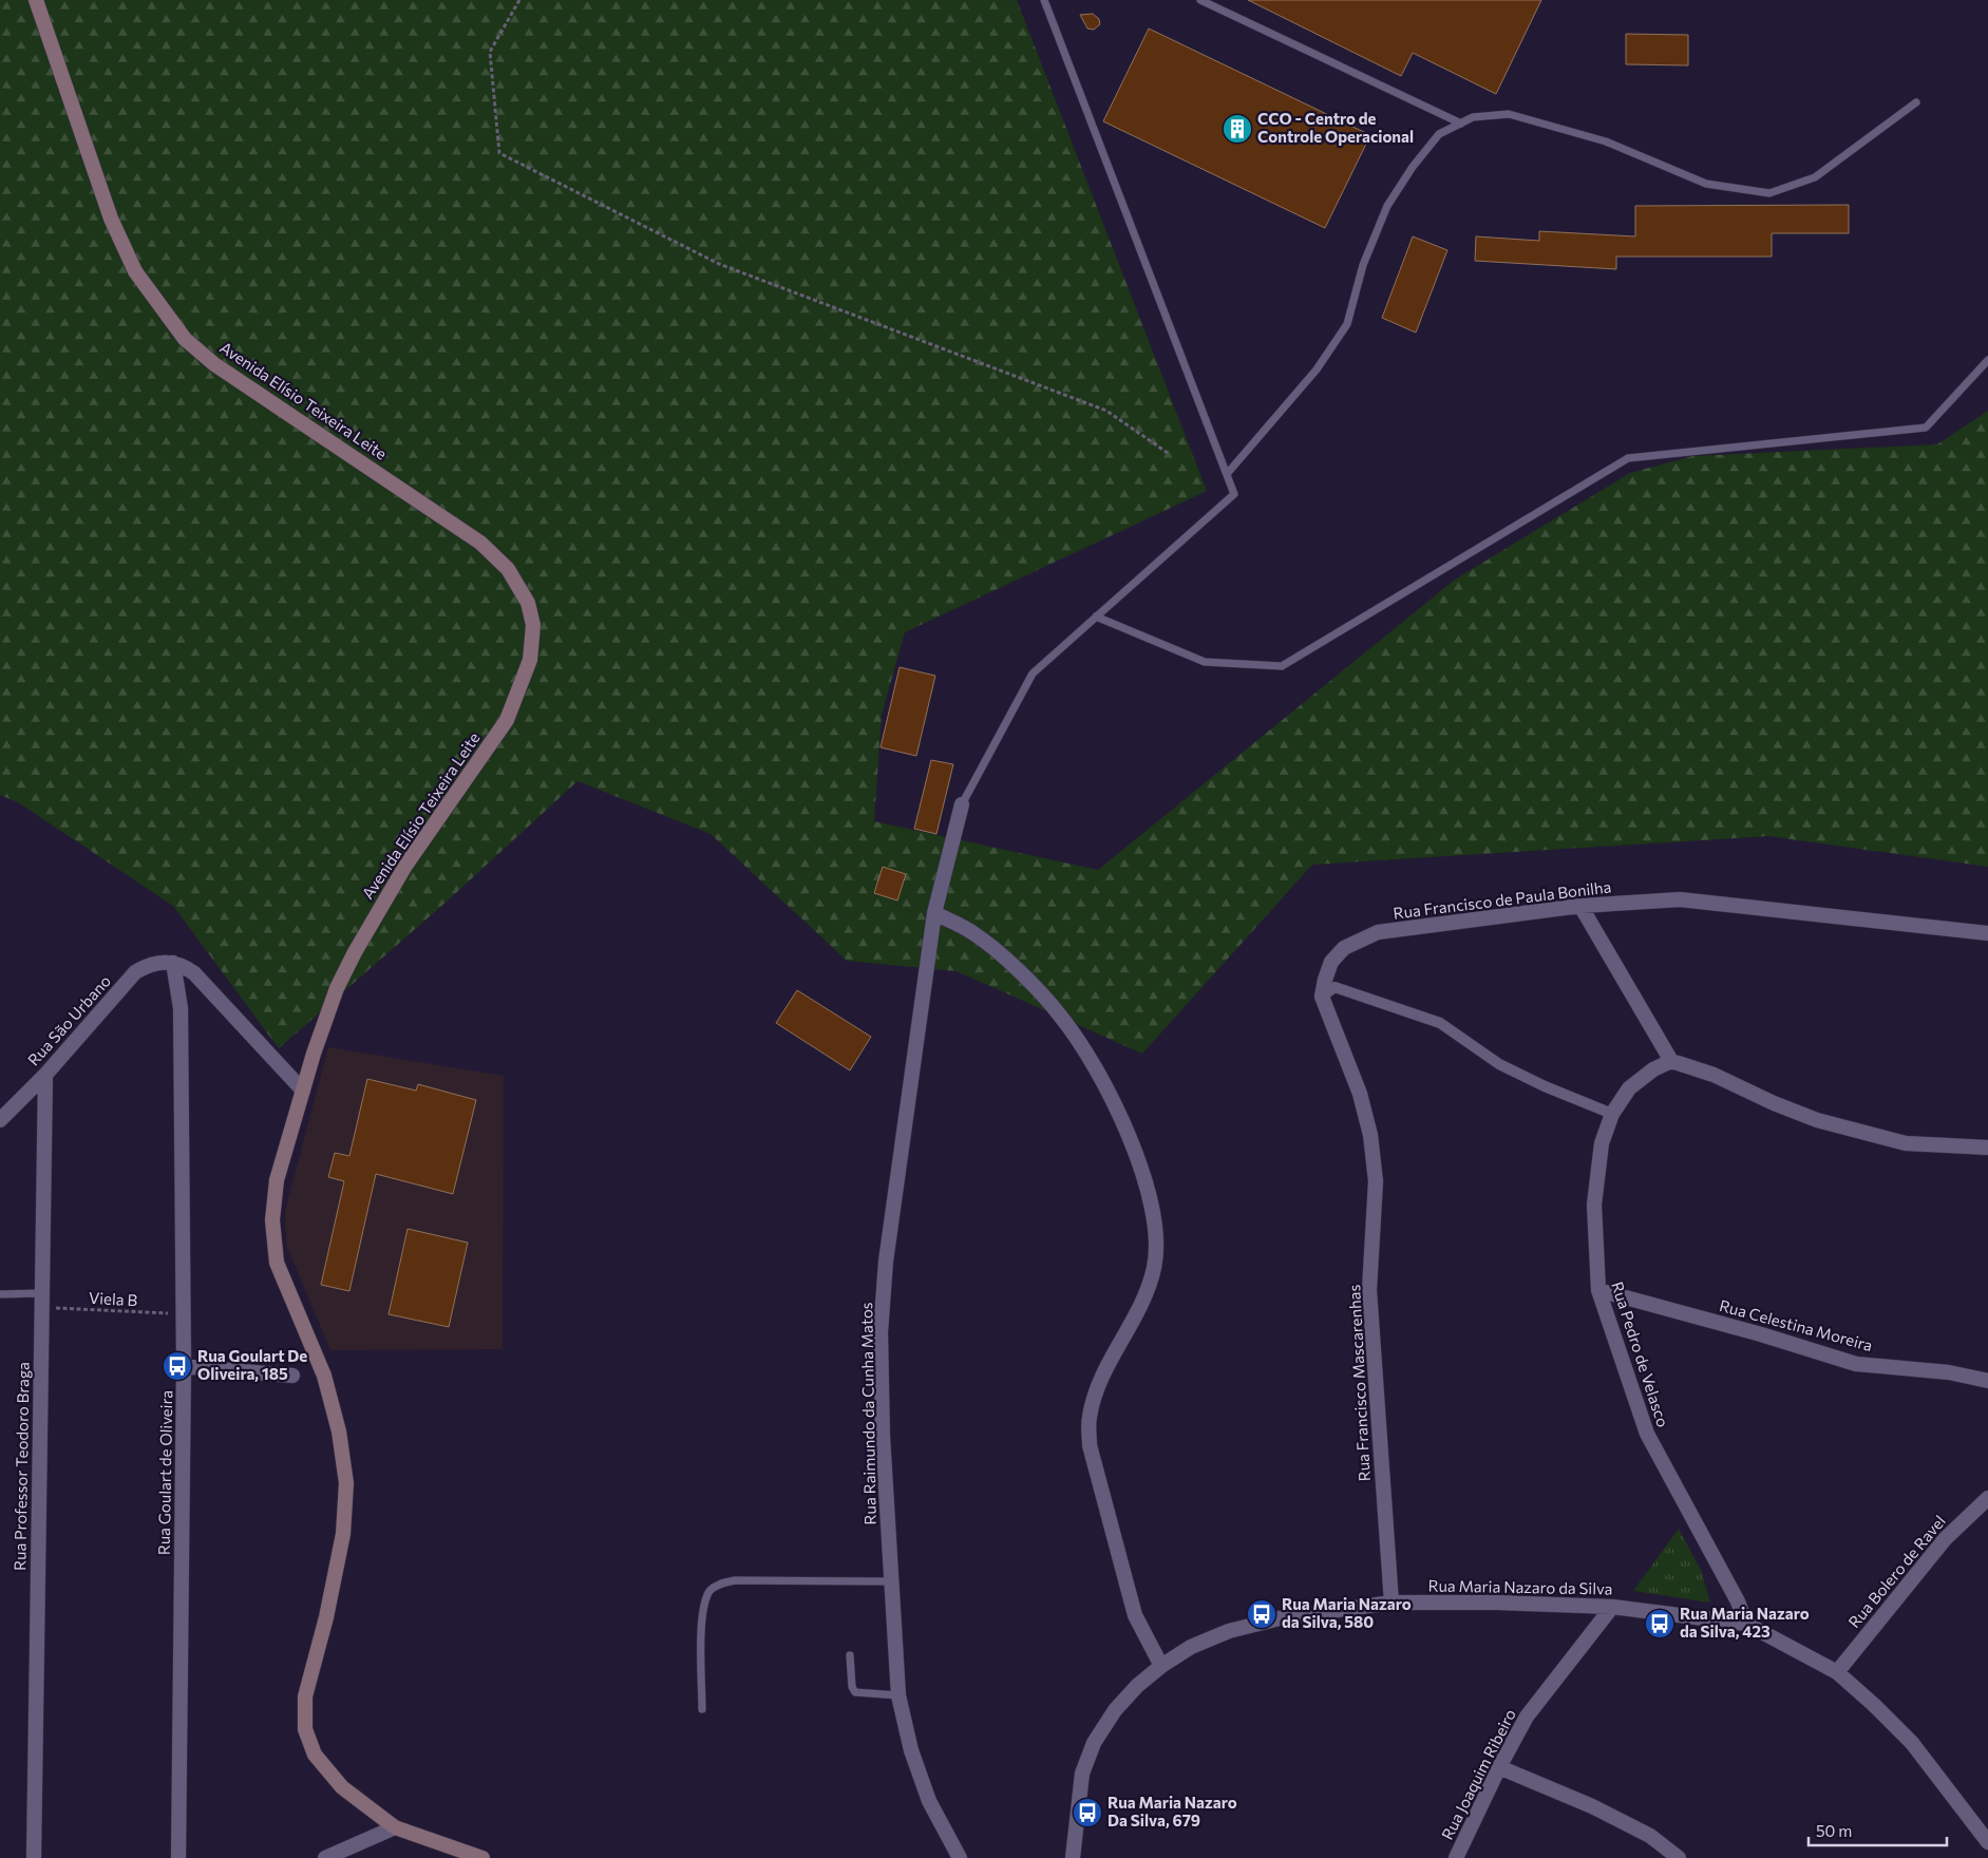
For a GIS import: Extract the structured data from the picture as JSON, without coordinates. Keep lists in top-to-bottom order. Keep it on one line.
{"streets":{"main road":["Avenida Elísio Teixeira Leite"],"street":["Rua Francisco de Paula Bonilha","Rua São Urbano","Rua Celestina Moreira","Rua Pedro de Velasco","Rua Francisco Mascarenhas","Rua Raimundo da Cunha Matos","Rua Professor Teodoro Braga","Rua Goulart de Oliveira","Rua Bolero de Ravel","Rua Maria Nazaro da Silva","Rua Joaquim Ribeiro"],"path":["Viela B"]},"crossings":[["Rua Francisco de Paula Bonilha","Rua Francisco Mascarenhas"],["Rua São Urbano","Rua Professor Teodoro Braga"],["Rua São Urbano","Rua Goulart de Oliveira"],["Viela B","Rua Professor Teodoro Braga"],["Viela B","Rua Goulart de Oliveira"],["Rua Celestina Moreira","Rua Pedro de Velasco"],["Rua Pedro de Velasco","Rua Maria Nazaro da Silva"],["Rua Francisco Mascarenhas","Rua Maria Nazaro da Silva"],["Rua Bolero de Ravel","Rua Maria Nazaro da Silva"],["Rua Maria Nazaro da Silva","Rua Joaquim Ribeiro"]],"places":{"building":["CCO - Centro de Controle Operacional"],"bus stop":["Rua Goulart De Oliveira, 185","Rua Maria Nazaro da Silva, 580","Rua Maria Nazaro da Silva, 423","Rua Maria Nazaro Da Silva, 679"]},"scale_bar":"50 m"}
